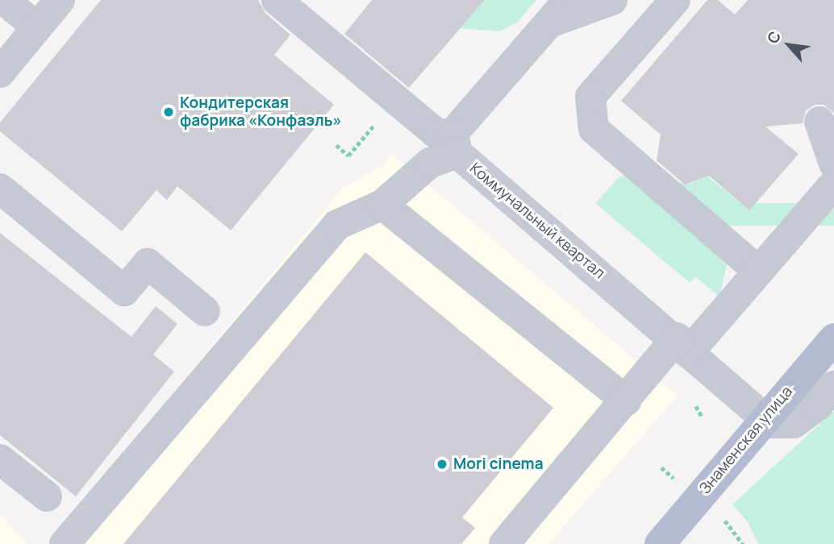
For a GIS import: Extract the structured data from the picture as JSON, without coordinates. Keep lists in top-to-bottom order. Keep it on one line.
{"streets":{"main road":["Знаменская улица"],"street":["Коммунальный квартал"]},"crossings":[["Коммунальный квартал","Знаменская улица"]],"places":["Кондитерская фабрика «Конфаэль»","Mori cinema"],"north":"top left"}
